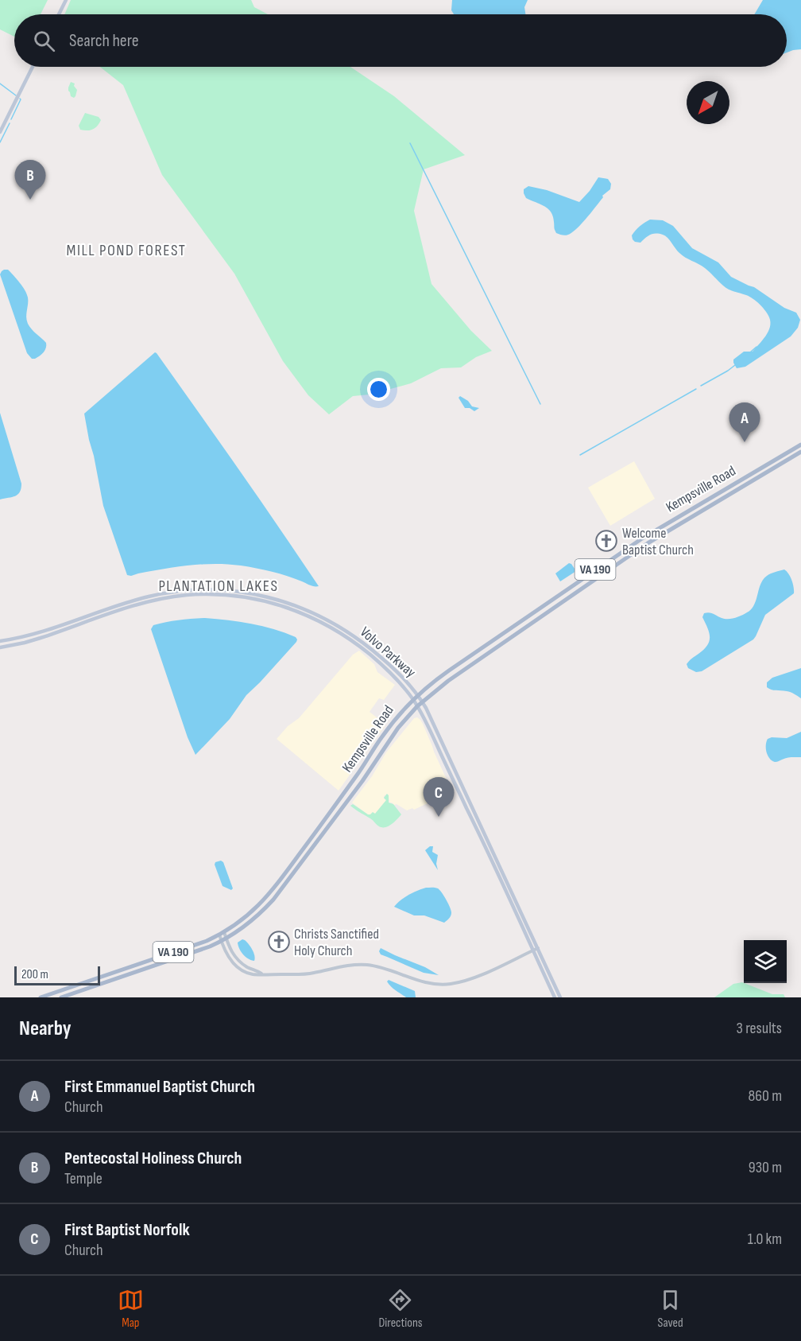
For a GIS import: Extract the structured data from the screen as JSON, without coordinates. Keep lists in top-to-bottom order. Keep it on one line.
{"streets":{"main road":["Kempsville Road","VA 190","Volvo Parkway"]},"crossings":[["Kempsville Road","Volvo Parkway"]],"districts":["MILL POND FOREST","PLANTATION LAKES"],"places":{"church":["Welcome Baptist Church","Christs Sanctified Holy Church"]},"scale_bar":"200 m","north":"bottom left","page":{"search":"Search here","pins":["B","A","C"],"scale":"200 m","heading":["Nearby","3 results"],"list":[{"mark":"A","name":"First Emmanuel Baptist Church","note":"Church","value":"860 m"},{"mark":"B","name":"Pentecostal Holiness Church","note":"Temple","value":"930 m"},{"mark":"C","name":"First Baptist Norfolk","note":"Church","value":"1.0 km"}],"nav":["Map","Directions","Saved"]}}
